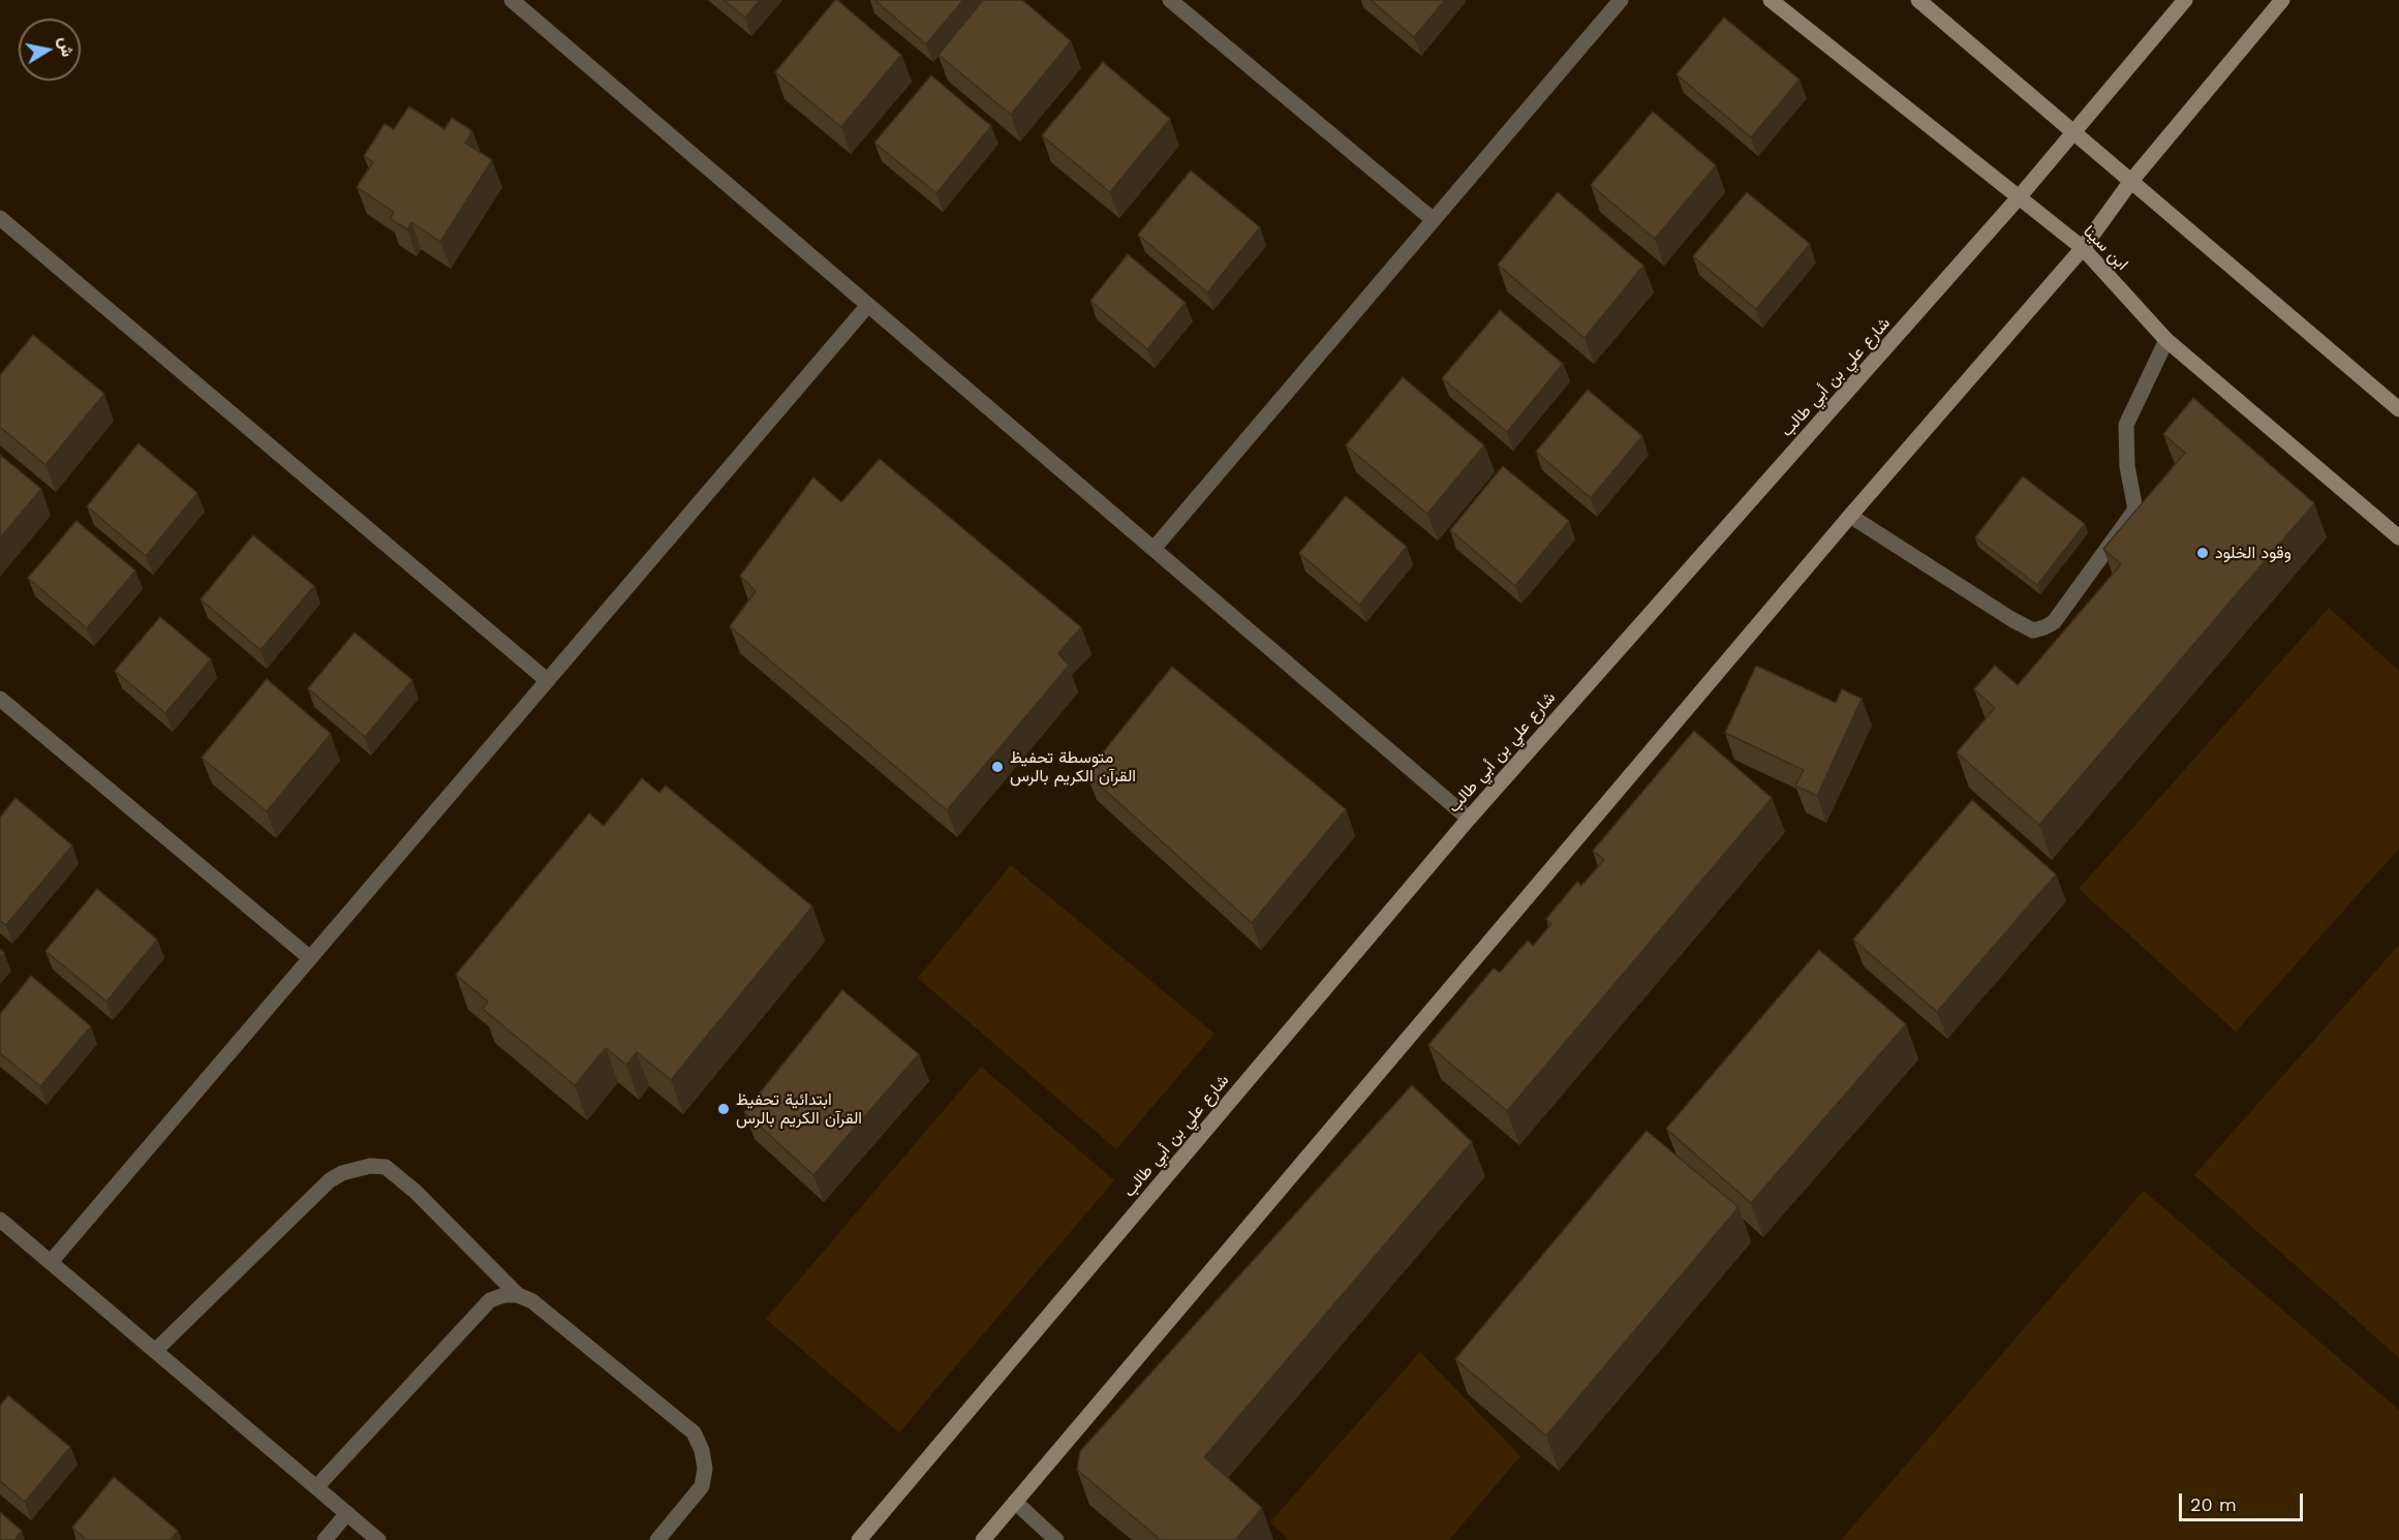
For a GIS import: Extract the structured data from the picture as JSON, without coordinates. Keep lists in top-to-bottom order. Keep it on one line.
{"streets":{"street":["ابن سينا","شارع علي بن أبي طالب"]},"crossings":[["ابن سينا","شارع علي بن أبي طالب"]],"places":["وقود الخلود","متوسطة تحفيظ القرآن الكريم بالرس","ابتدائية تحفيظ القرآن الكريم بالرس"],"scale_bar":"20 m","north":"right"}
